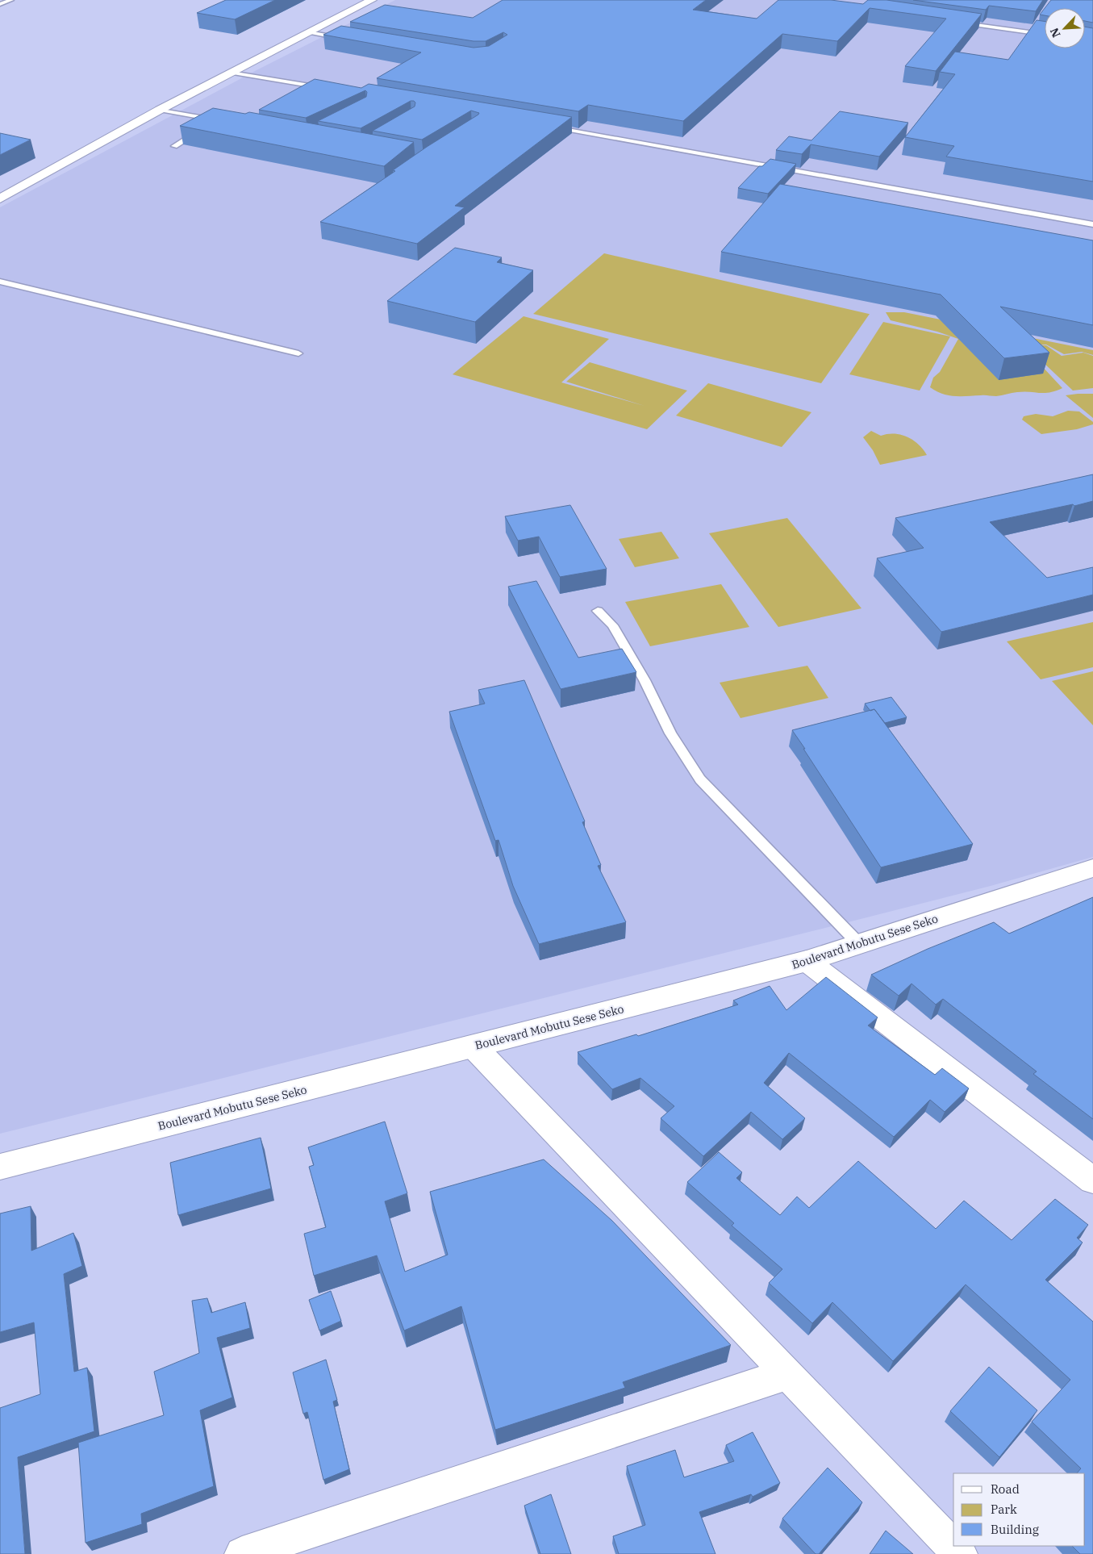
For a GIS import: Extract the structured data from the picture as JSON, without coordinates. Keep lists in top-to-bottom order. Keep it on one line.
{"streets":{"street":["Boulevard Mobutu Sese Seko"]},"legend":["Road","Park","Building"],"north":"bottom left"}
